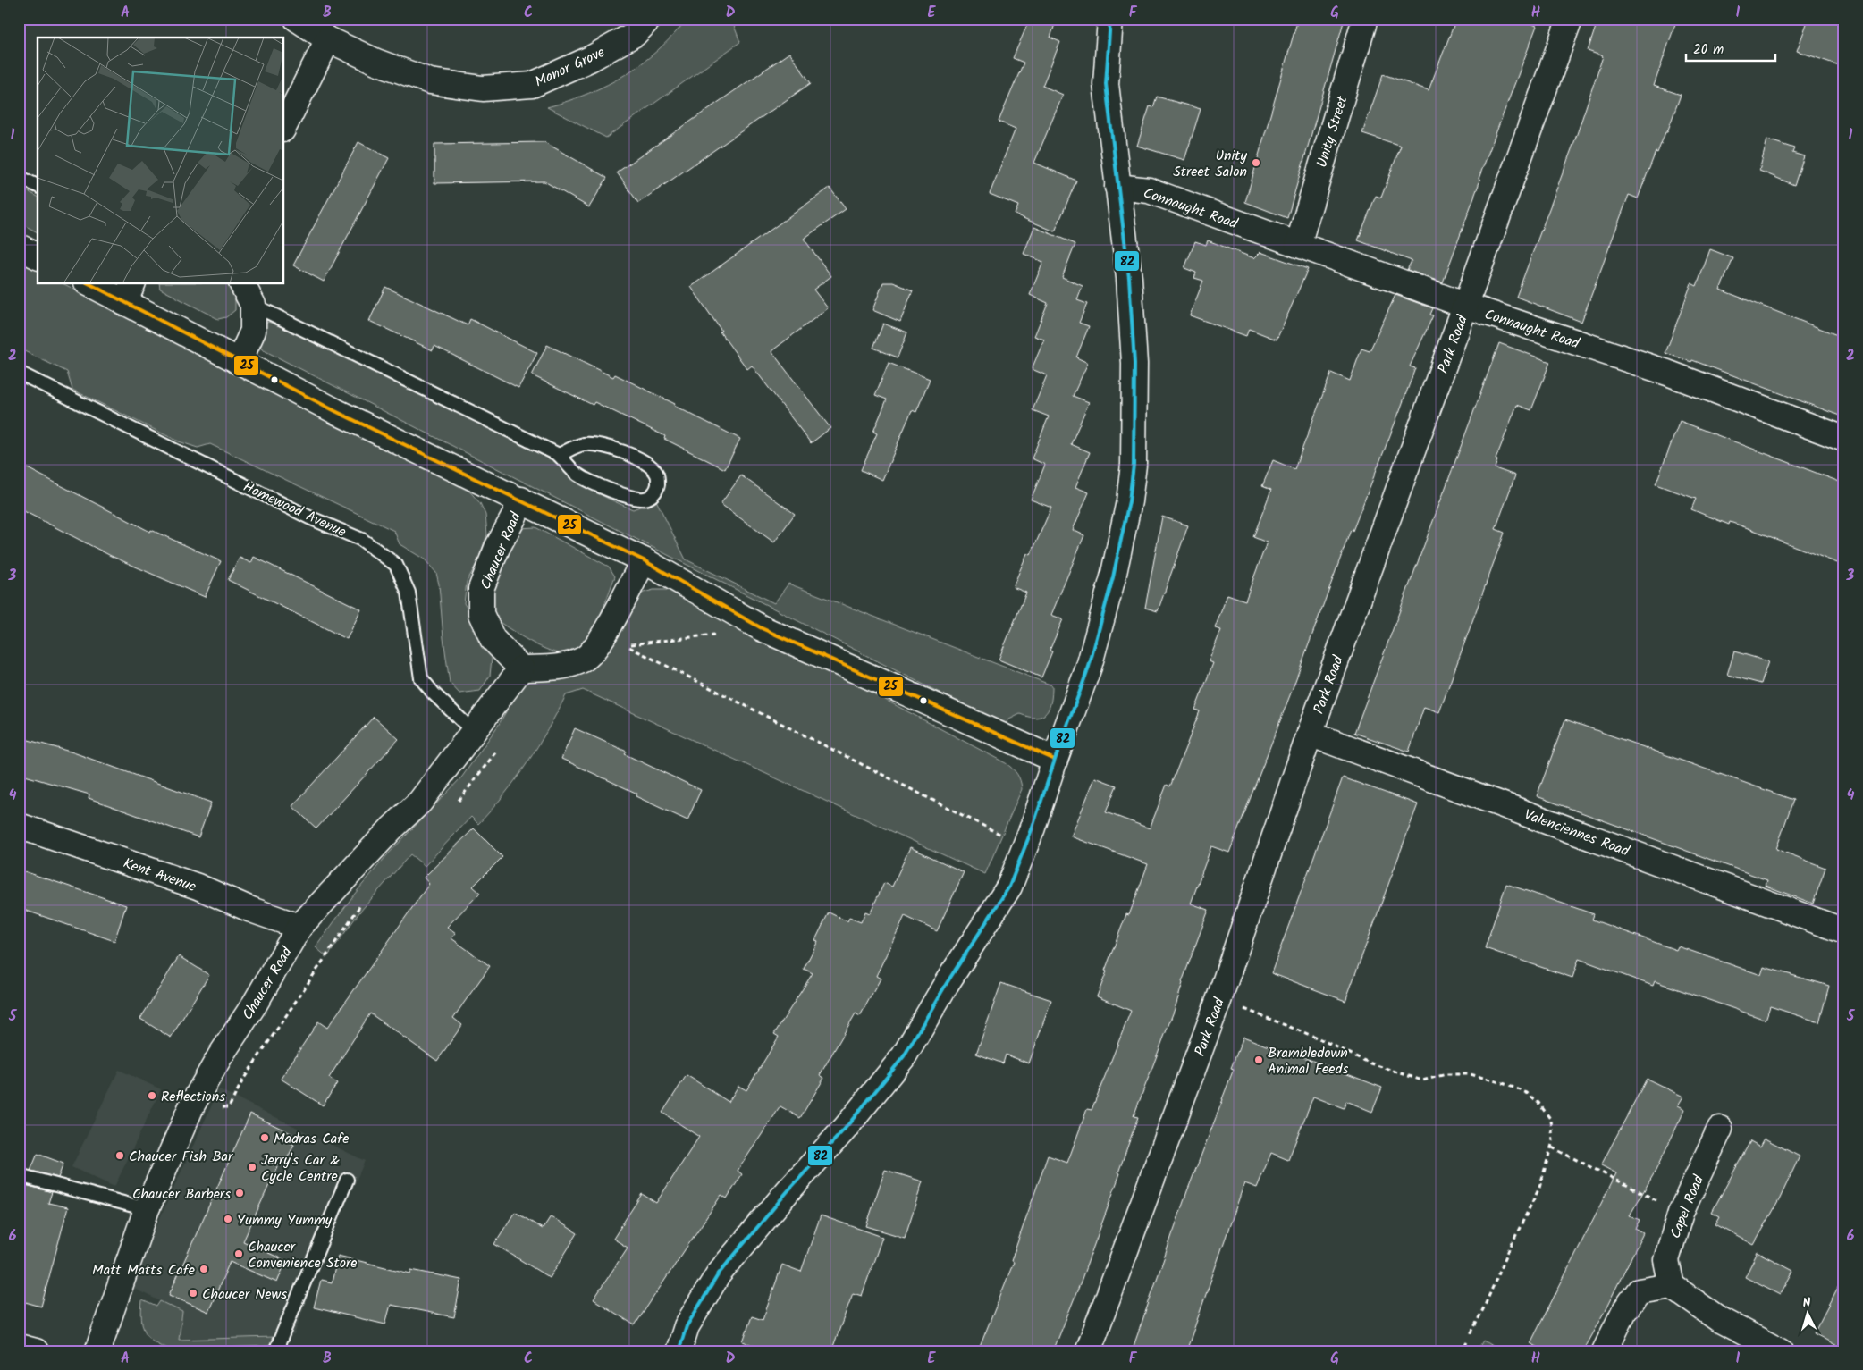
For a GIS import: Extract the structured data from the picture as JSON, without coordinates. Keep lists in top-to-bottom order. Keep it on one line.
{"streets":{"street":["Manor Grove","Unity Street","Connaught Road","Park Road","Chaucer Road","Valenciennes Road","Kent Avenue","Capel Road"],"lane":["Homewood Avenue"]},"crossings":[["Unity Street","Connaught Road"],["Connaught Road","Park Road"],["Park Road","Valenciennes Road"],["Homewood Avenue","Chaucer Road"],["Chaucer Road","Kent Avenue"]],"places":["Unity Street Salon","Brambledown Animal Feeds","Reflections","Madras Cafe","Chaucer Fish Bar","Jerry's Car & Cycle Centre","Chaucer Barbers","Yummy Yummy","Chaucer Convenience Store","Matt Matts Cafe","Chaucer News"],"lines":["transit line 82","transit line 25"],"scale_bar":"20 m","north":"top","grid":{"columns":["A","B","C","D","E","F","G","H","I"],"rows":["1","2","3","4","5","6"]}}
